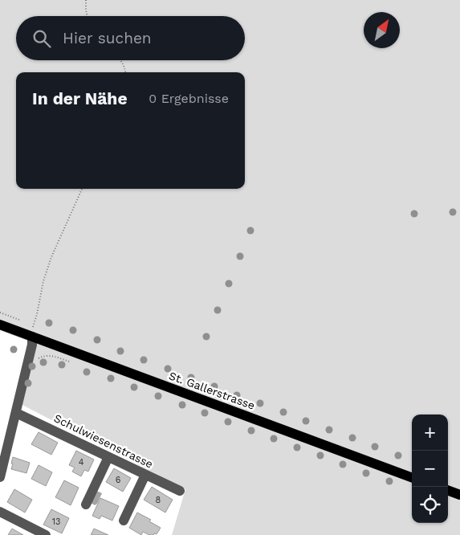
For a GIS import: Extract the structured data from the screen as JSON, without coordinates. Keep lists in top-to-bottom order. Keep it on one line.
{"streets":{"main road":["St. Gallerstrasse"],"street":["Schulwiesenstrasse"]},"house_numbers":["4","6","8","13"],"north":"top right","page":{"search":"Hier suchen","heading":["In der Nähe","0 Ergebnisse"],"map_buttons":["+","−"]}}
